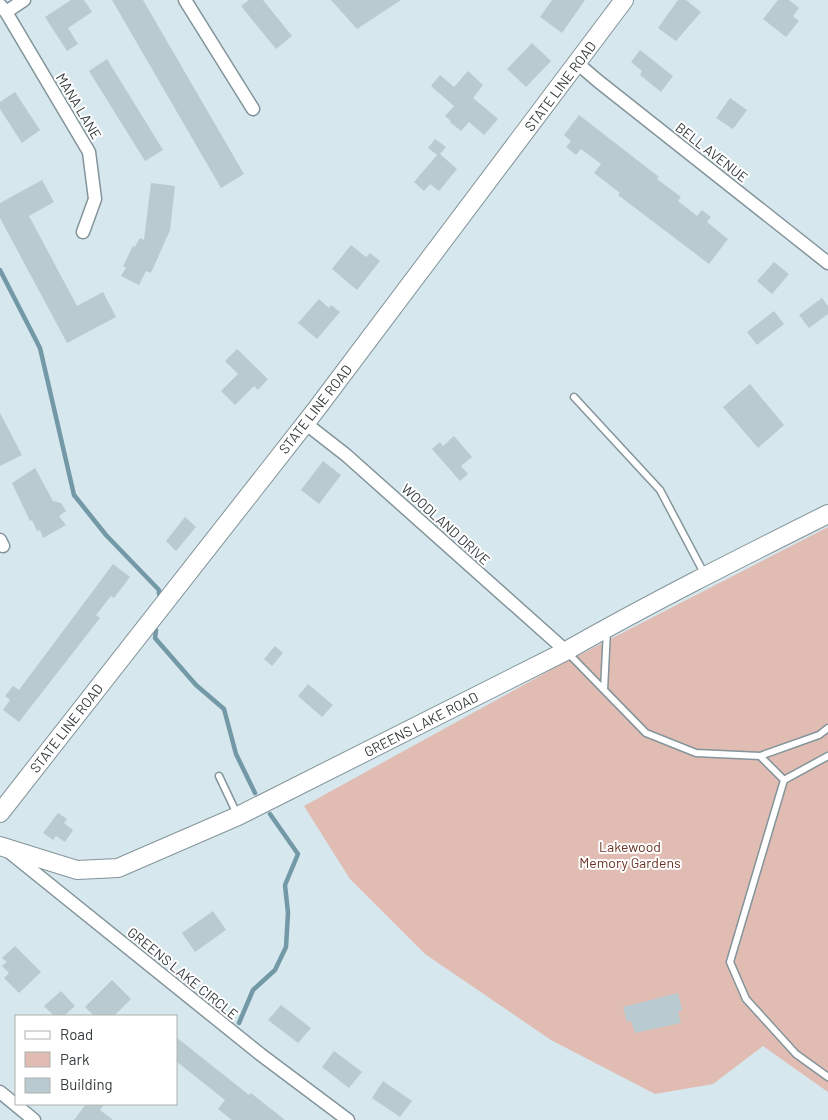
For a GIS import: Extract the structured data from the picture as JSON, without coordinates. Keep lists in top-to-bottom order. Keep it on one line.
{"streets":{"street":["STATE LINE ROAD","MANA LANE","BELL AVENUE","WOODLAND DRIVE","GREENS LAKE ROAD","GREENS LAKE CIRCLE"]},"crossings":[["STATE LINE ROAD","BELL AVENUE"],["STATE LINE ROAD","WOODLAND DRIVE"],["WOODLAND DRIVE","GREENS LAKE ROAD"],["GREENS LAKE ROAD","GREENS LAKE CIRCLE"]],"parks":["Lakewood Memory Gardens"],"legend":["Road","Park","Building"]}
